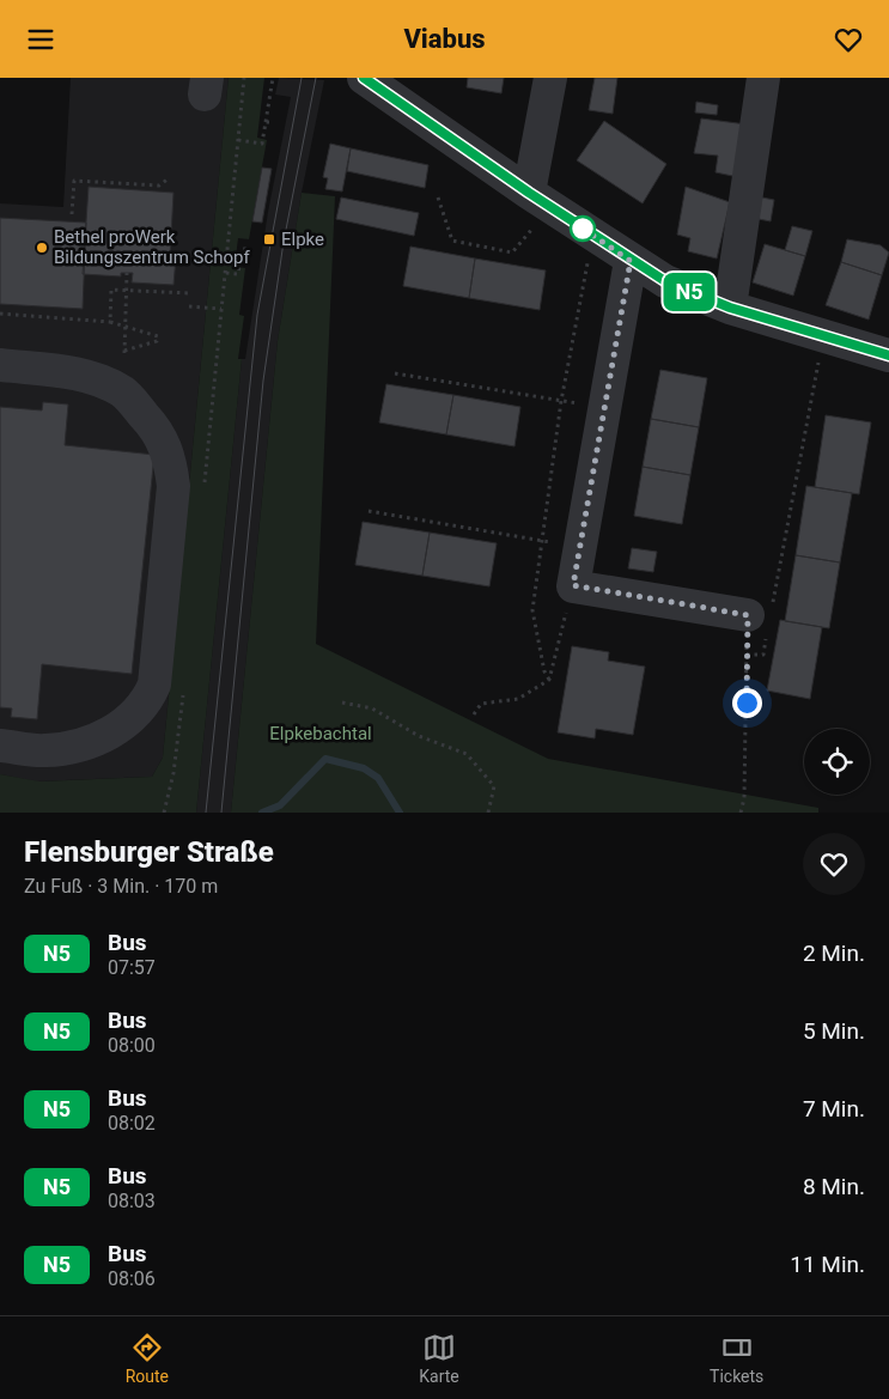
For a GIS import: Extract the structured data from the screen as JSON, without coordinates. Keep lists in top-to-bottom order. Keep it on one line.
{"parks":["Elpkebachtal"],"places":{"transit":["Elpke"],"other":["Bethel proWerk Bildungszentrum Schopf"]},"lines":["bus line N5"],"page":{"header":"Viabus","on_map":"N5","heading":["Flensburger Straße","Zu Fuß · 3 Min. · 170 m"],"list":[{"mark":"N5","name":"Bus","note":"07:57","value":"2 Min."},{"mark":"N5","name":"Bus","note":"08:00","value":"5 Min."},{"mark":"N5","name":"Bus","note":"08:02","value":"7 Min."},{"mark":"N5","name":"Bus","note":"08:03","value":"8 Min."},{"mark":"N5","name":"Bus","note":"08:06","value":"11 Min."}],"tabs":["Route","Karte","Tickets"]}}
